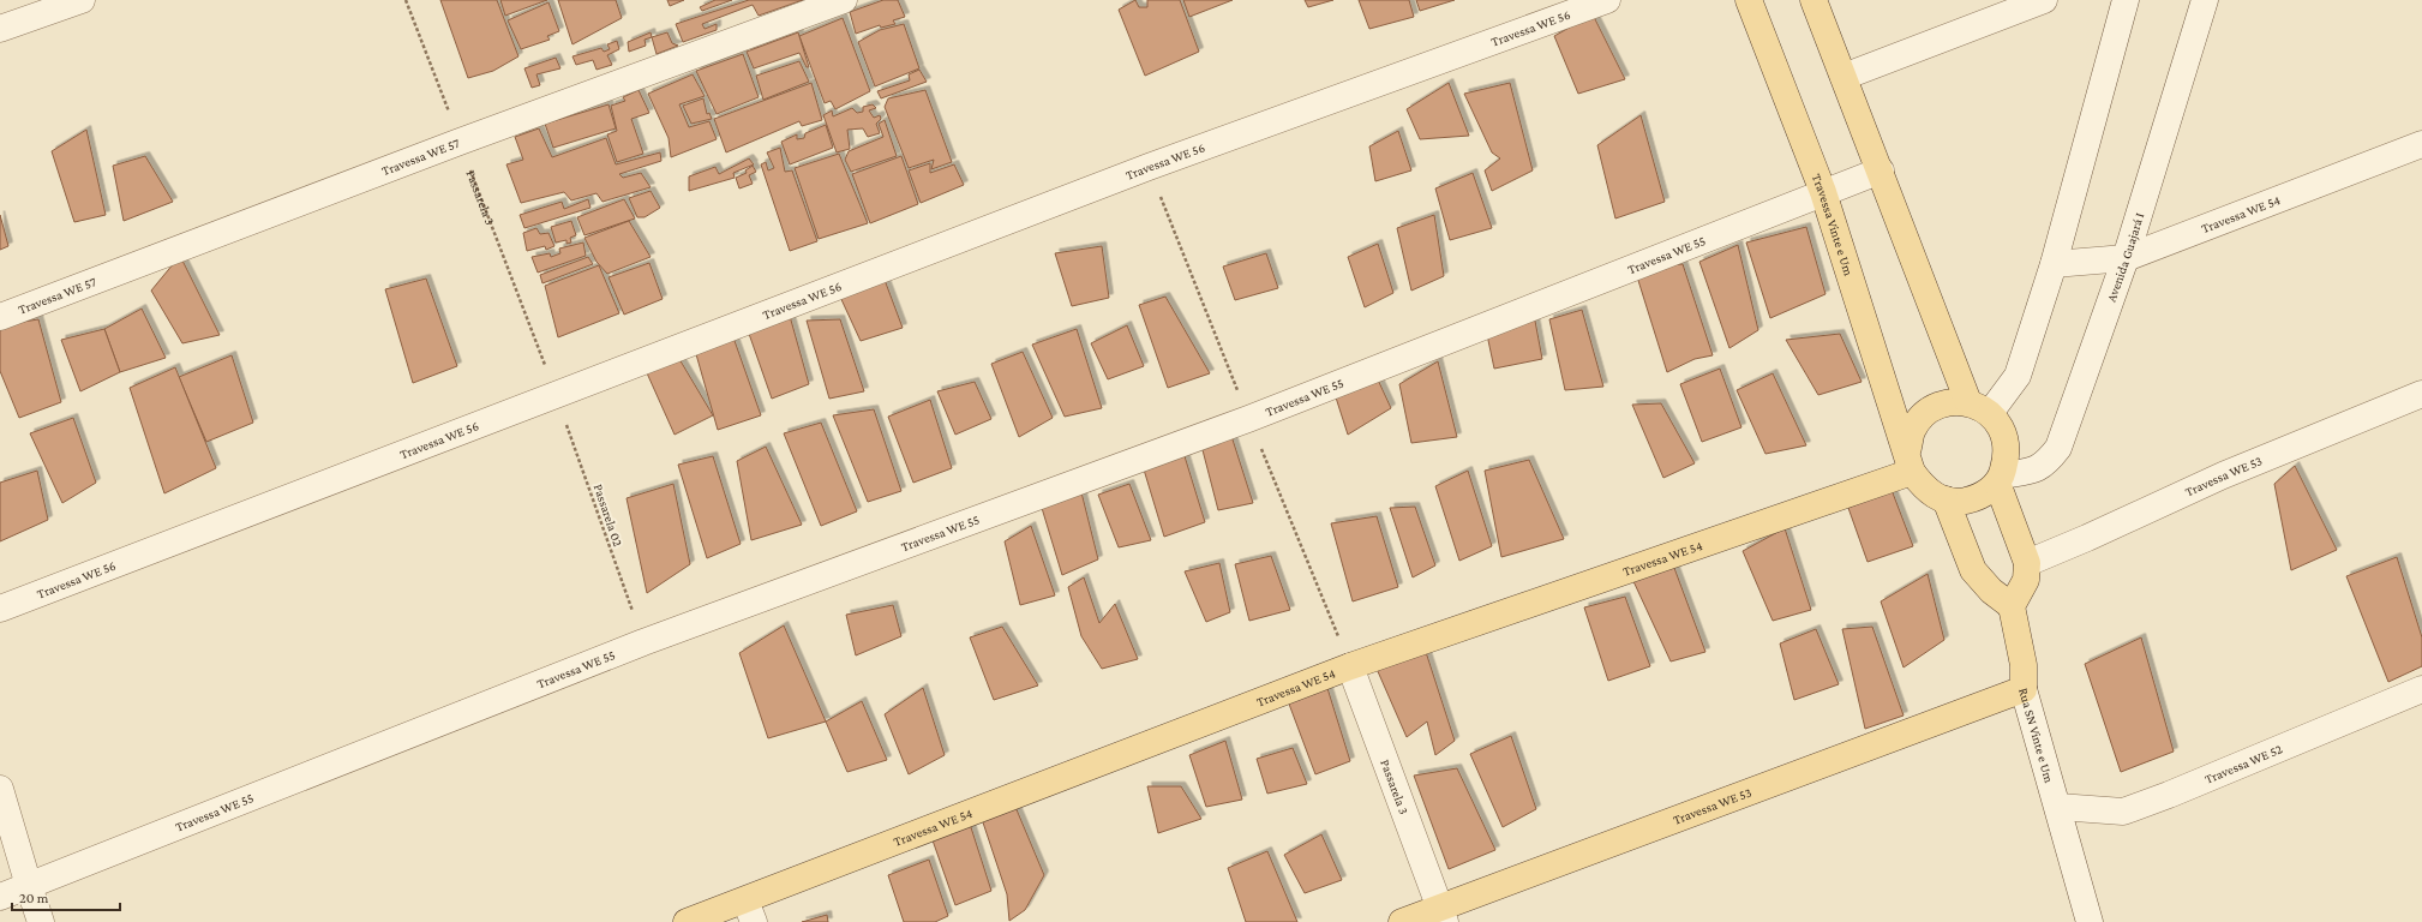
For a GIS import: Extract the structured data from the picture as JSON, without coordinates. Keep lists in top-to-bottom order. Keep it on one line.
{"streets":{"main road":["Travessa WE 54","Travessa Vinte e Um","Travessa WE 53","Rua SN Vinte e Um"],"street":["Travessa WE 56","Travessa WE 57","Passarela 3","Travessa WE 55","Avenida Guajará I","Travessa WE 52"],"path":["Passarela 02"]},"crossings":[["Travessa WE 56","Passarela 3"],["Travessa WE 56","Passarela 02"],["Travessa WE 57","Passarela 3"],["Passarela 3","Travessa WE 54"],["Passarela 3","Travessa WE 53"],["Passarela 3","Passarela 02"],["Travessa WE 54","Travessa Vinte e Um"],["Travessa WE 54","Avenida Guajará I"],["Travessa Vinte e Um","Travessa WE 55"],["Travessa Vinte e Um","Avenida Guajará I"],["Travessa WE 55","Passarela 02"],["Travessa WE 53","Rua SN Vinte e Um"],["Rua SN Vinte e Um","Travessa WE 52"]],"scale_bar":"20 m"}
